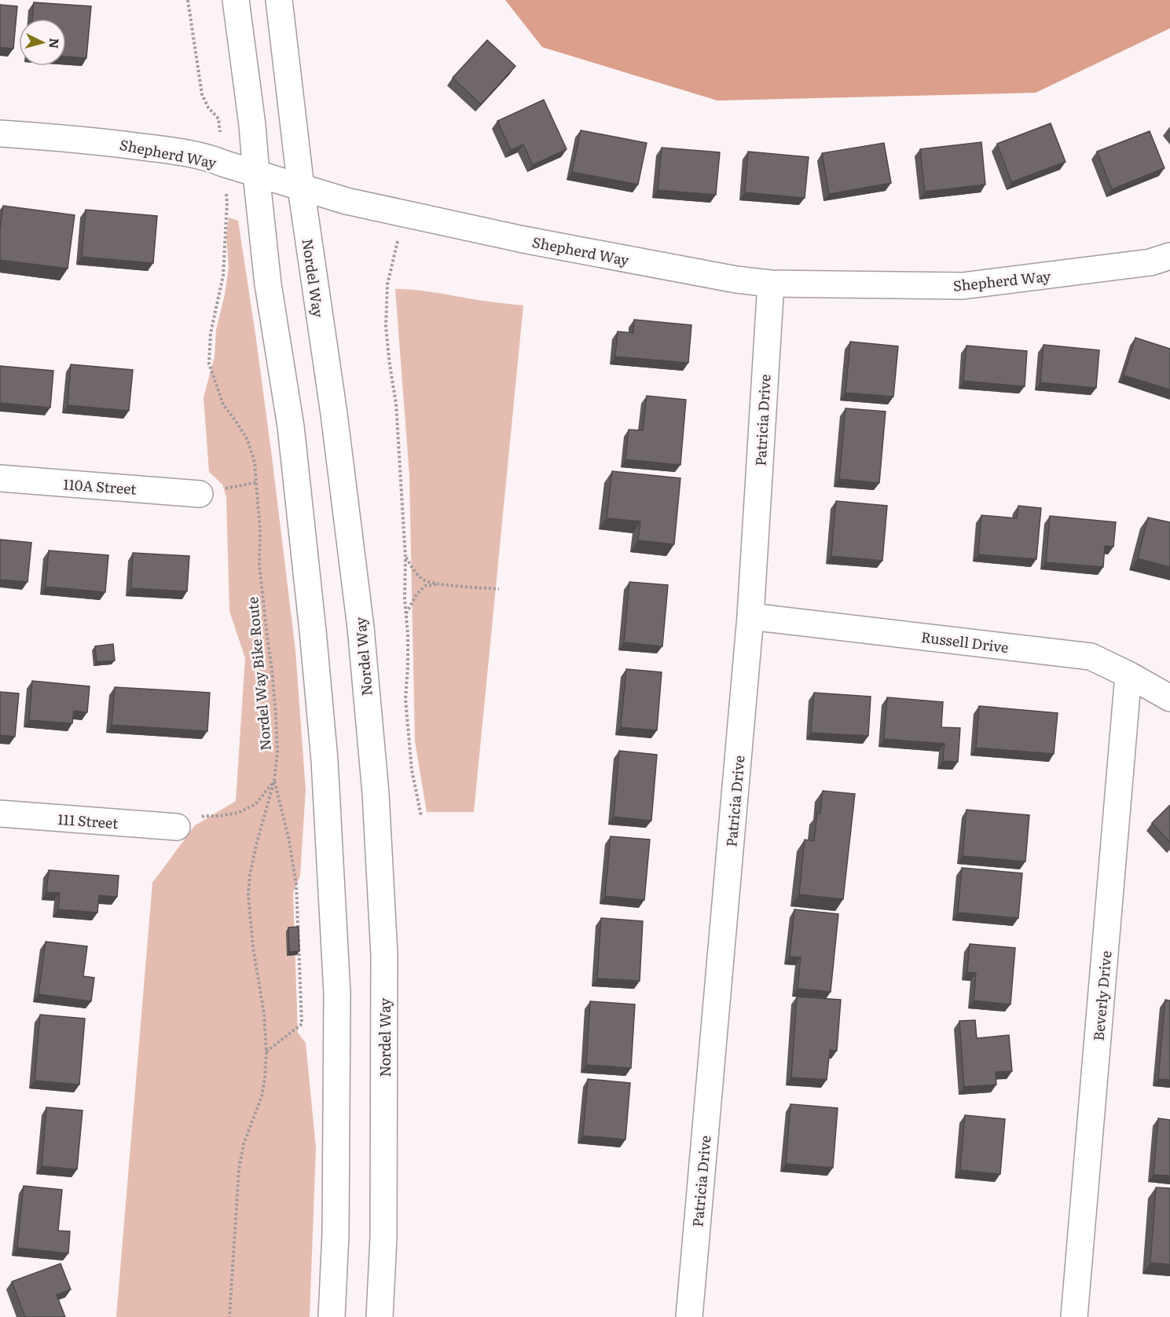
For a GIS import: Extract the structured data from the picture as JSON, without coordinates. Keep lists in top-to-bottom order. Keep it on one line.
{"streets":{"street":["Shepherd Way","Nordel Way","Patricia Drive","110A Street","Russell Drive","111 Street","Beverly Drive"],"path":["Nordel Way Bike Route"]},"crossings":[["Shepherd Way","Nordel Way"],["Shepherd Way","Patricia Drive"],["Patricia Drive","Russell Drive"],["Russell Drive","Beverly Drive"]],"north":"right"}
